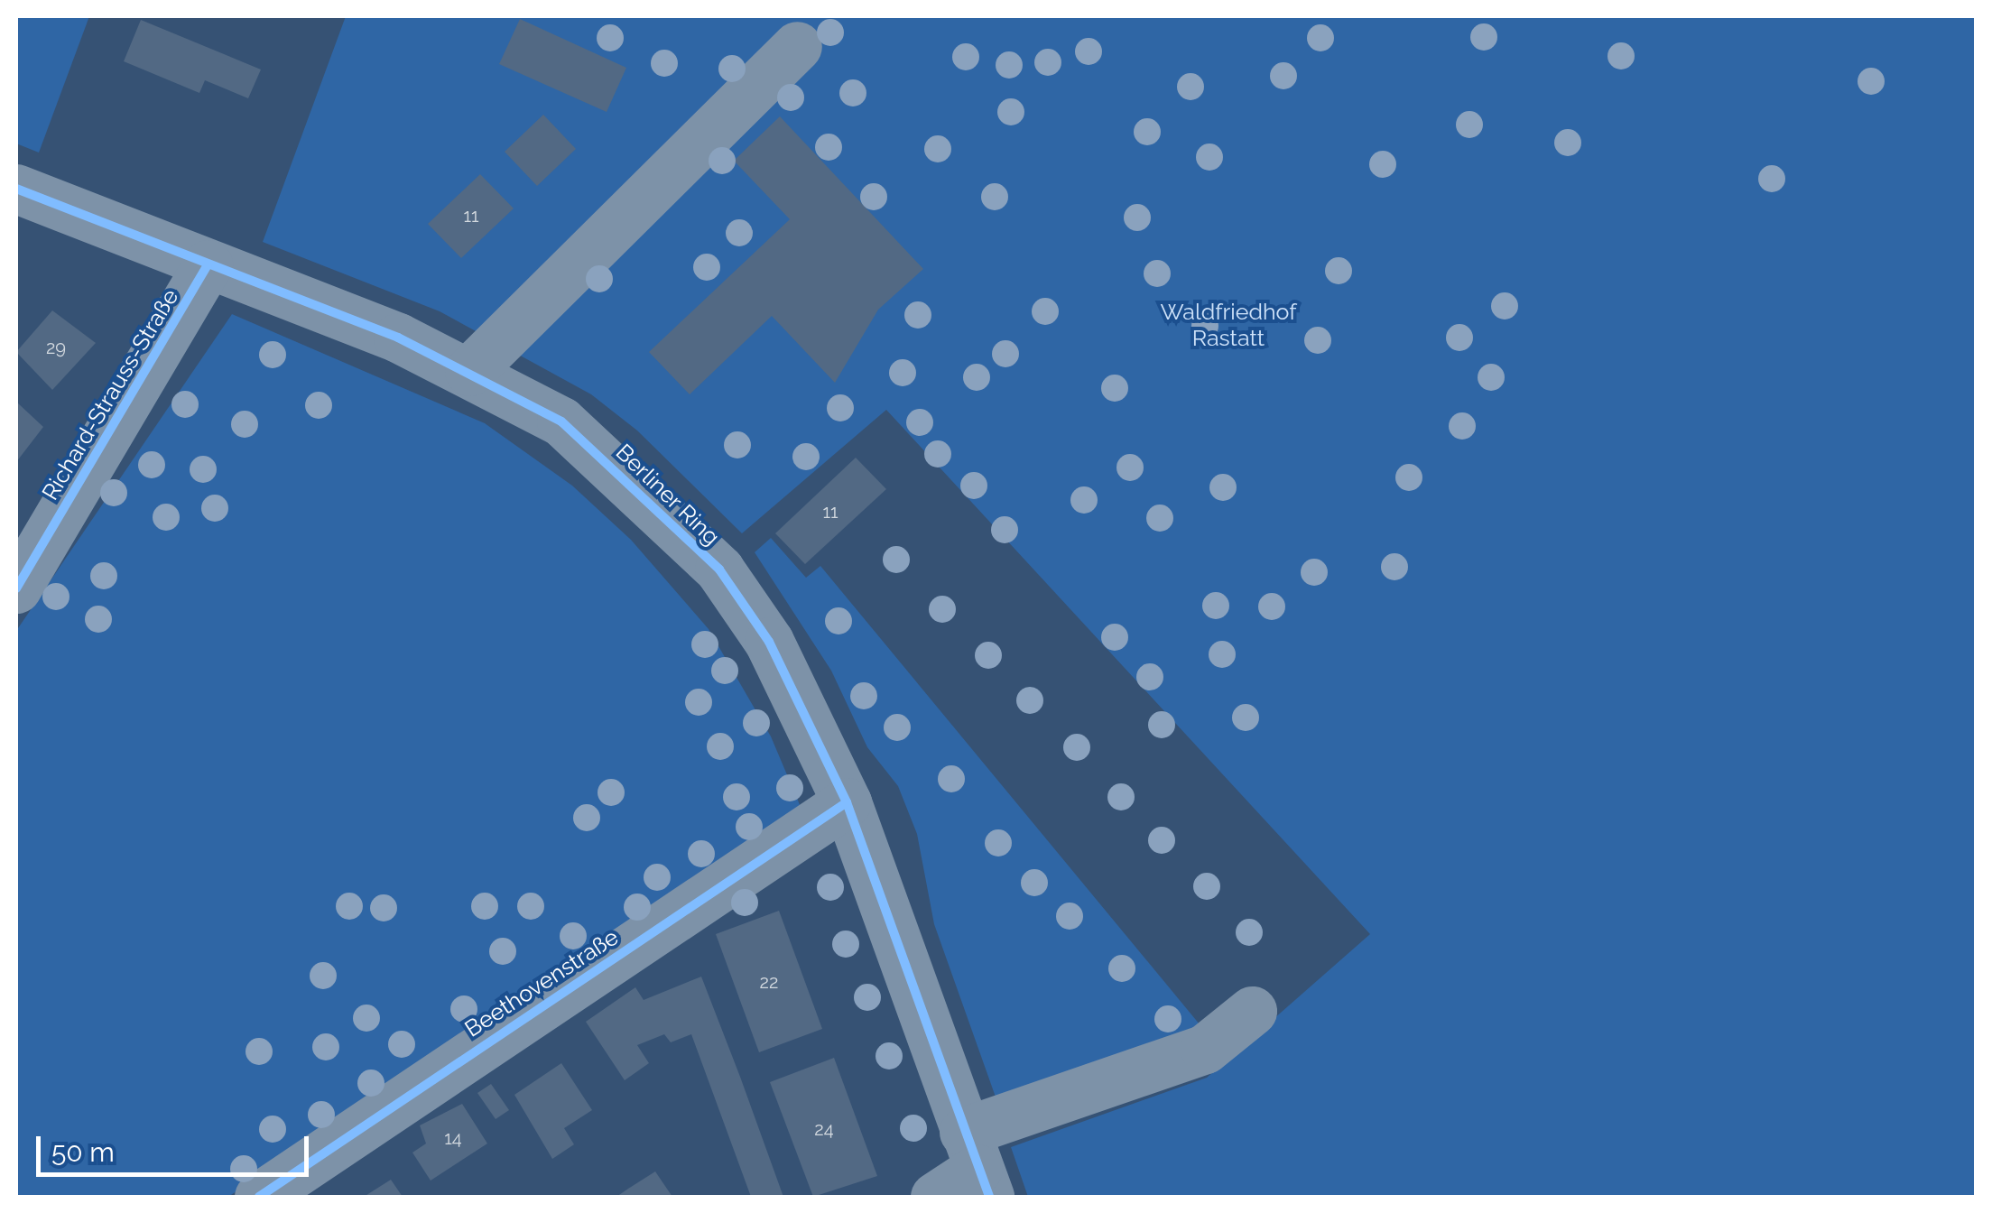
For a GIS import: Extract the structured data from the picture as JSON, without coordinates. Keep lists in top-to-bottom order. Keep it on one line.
{"streets":{"street":["Richard-Strauss-Straße","Berliner Ring","Beethovenstraße"]},"crossings":[["Richard-Strauss-Straße","Berliner Ring"],["Berliner Ring","Beethovenstraße"]],"parks":["Waldfriedhof Rastatt"],"house_numbers":["11","29","11","22","24","14"],"scale_bar":"50 m"}
